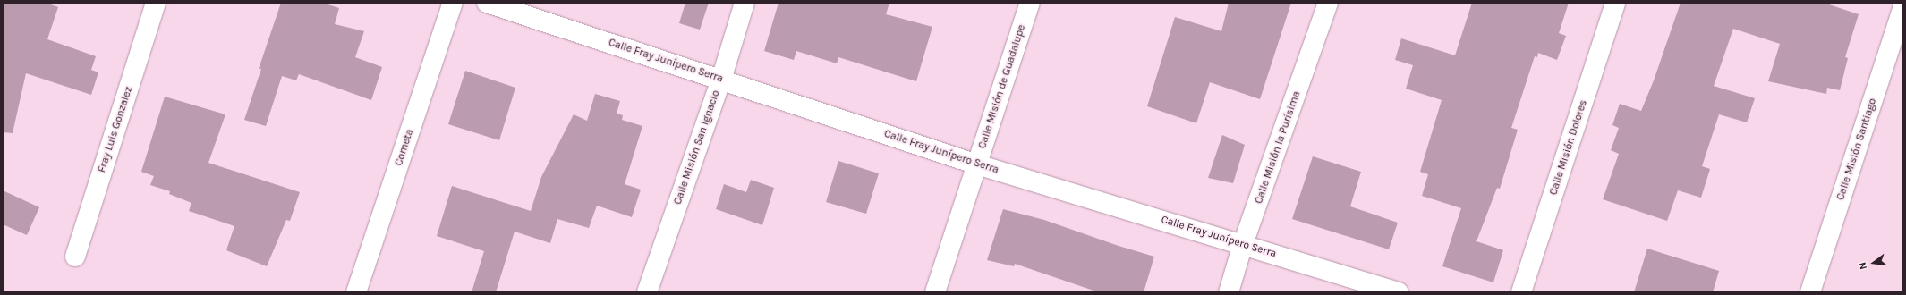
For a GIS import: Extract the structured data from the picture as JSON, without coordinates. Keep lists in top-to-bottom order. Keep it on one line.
{"streets":{"street":["Calle Fray Junípero Serra","Calle Misión de Guadalupe","Fray Luis Gonzalez","Cometa","Calle Misión San Ignacio","Calle Misión la Purísima","Calle Misión Dolores","Calle Misión Santiago"]},"crossings":[["Calle Fray Junípero Serra","Calle Misión de Guadalupe"],["Calle Fray Junípero Serra","Calle Misión San Ignacio"],["Calle Fray Junípero Serra","Calle Misión la Purísima"]],"north":"left"}
